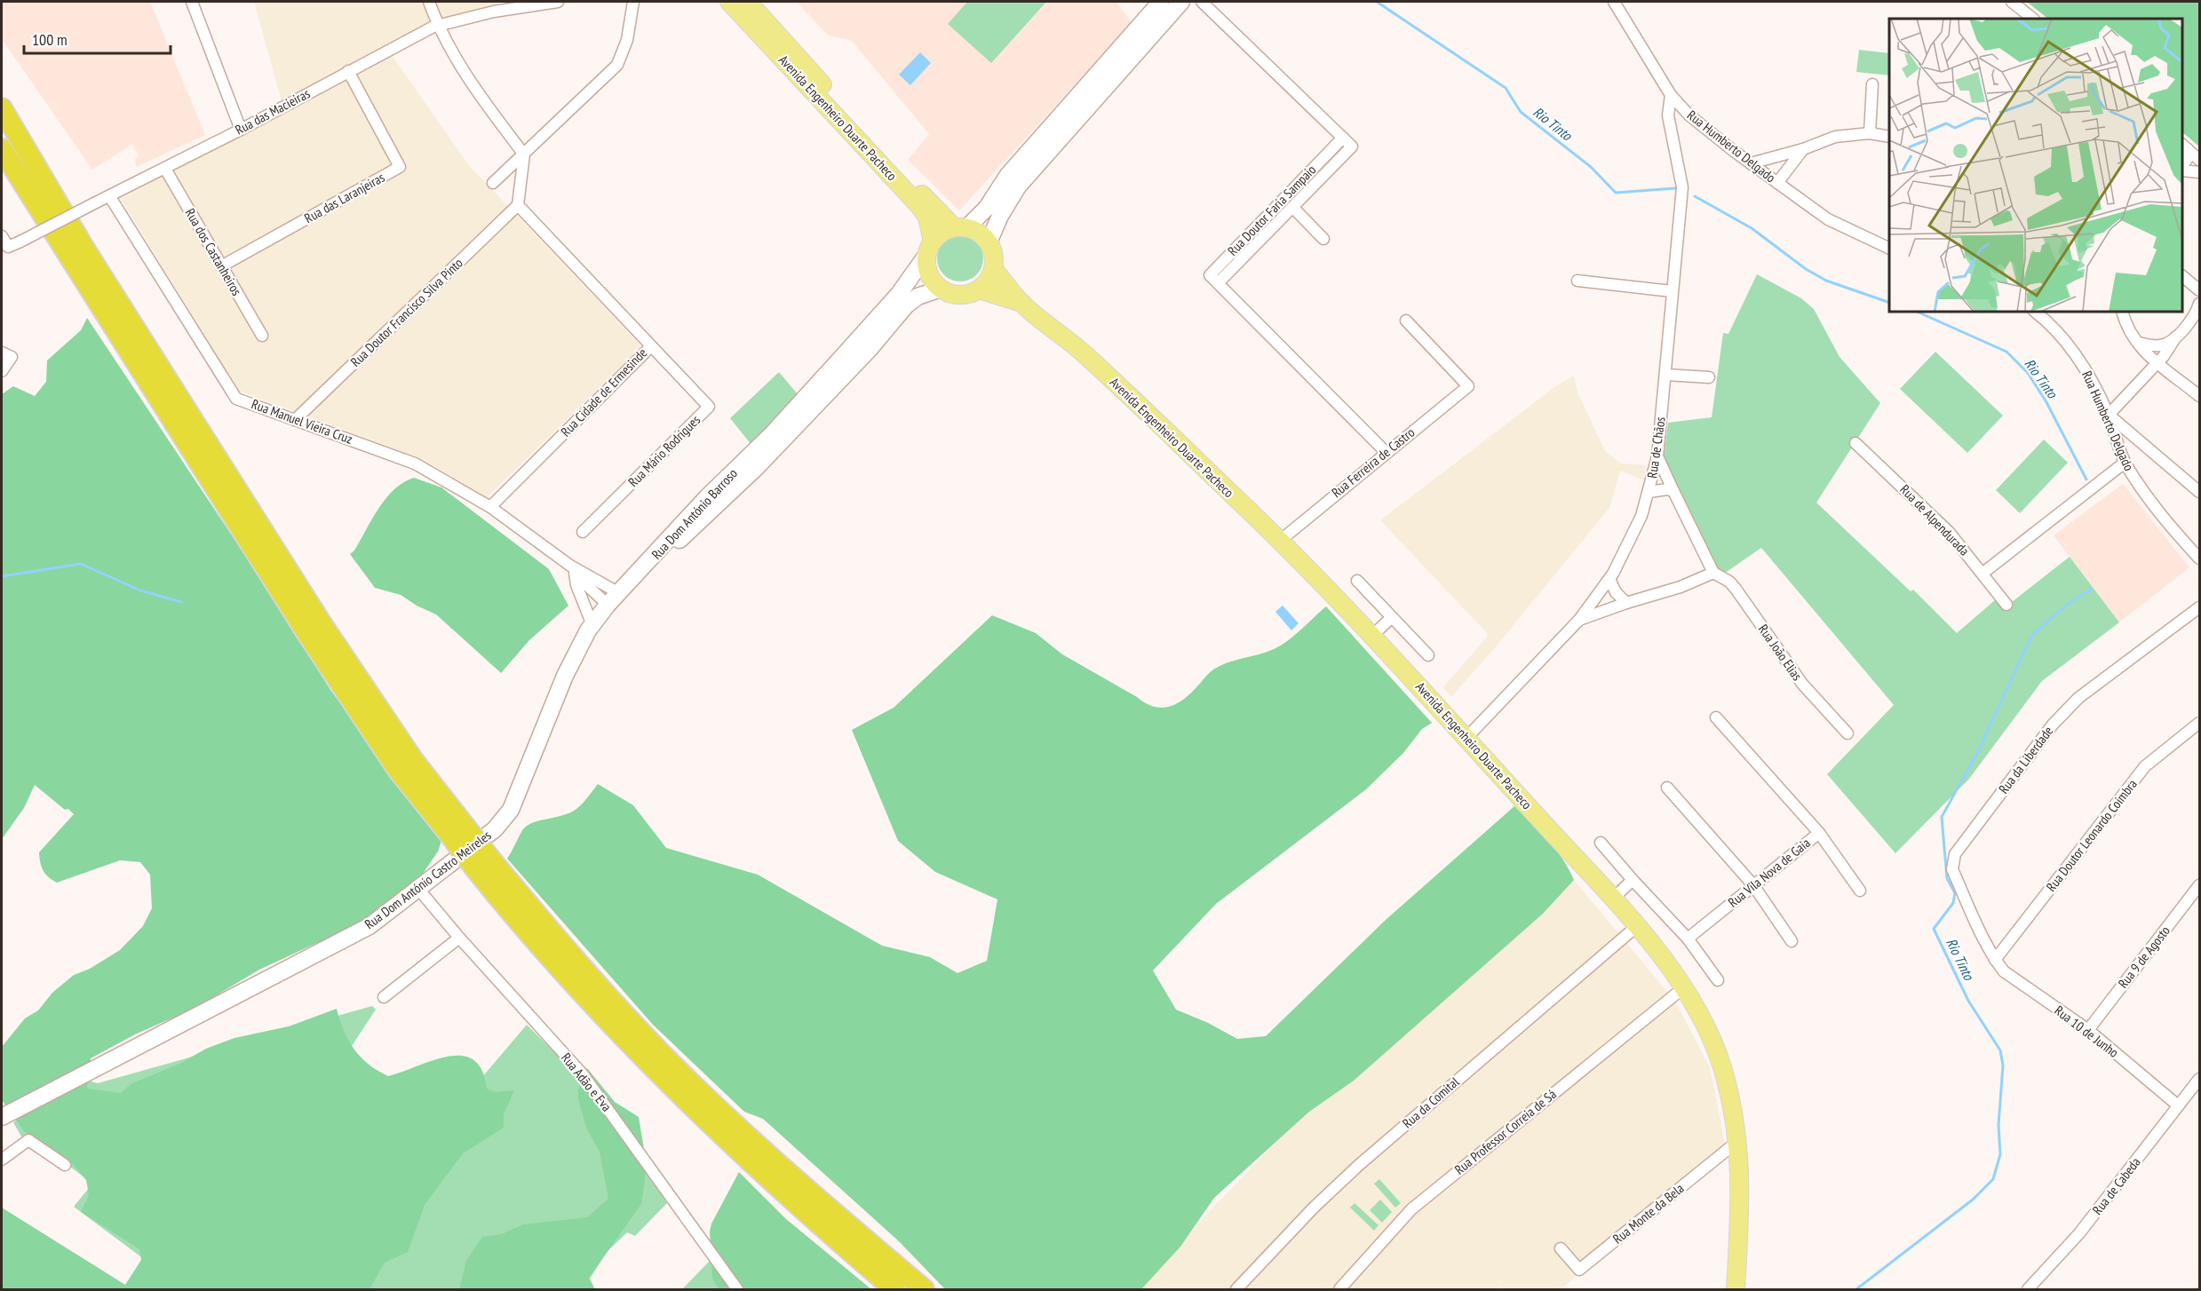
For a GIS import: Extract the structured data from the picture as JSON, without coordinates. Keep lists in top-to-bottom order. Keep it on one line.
{"streets":{"main road":["Avenida Engenheiro Duarte Pacheco","Rua Dom António Barroso","Rua Dom António Castro Meireles"],"street":["Rua das Macieiras","Rua Humberto Delgado","Rua das Laranjeiras","Rua Doutor Faria Sampaio","Rua dos Castanheiros","Rua Doutor Francisco Silva Pinto","Rua Cidade de Ermesinde","Rua Manuel Vieira Cruz","Rua de Chãos","Rua Mário Rodrigues","Rua Ferreira de Castro","Rua de Alpendurada","Rua João Elias","Rua da Liberdade","Rua Doutor Leonardo Coimbra","Rua Vila Nova de Gaia","Rua 9 de Agosto","Rua 10 de Junho","Rua Adão e Eva","Rua da Comital","Rua Professor Correia de Sá","Rua de Cabeda","Rua Monte da Bela"]},"crossings":[["Rua das Macieiras","Rua das Laranjeiras"],["Rua das Macieiras","Rua dos Castanheiros"],["Rua das Macieiras","Rua Manuel Vieira Cruz"],["Avenida Engenheiro Duarte Pacheco","Rua de Chãos"],["Avenida Engenheiro Duarte Pacheco","Rua Ferreira de Castro"],["Avenida Engenheiro Duarte Pacheco","Rua Dom António Barroso"],["Avenida Engenheiro Duarte Pacheco","Rua da Comital"],["Avenida Engenheiro Duarte Pacheco","Rua Professor Correia de Sá"],["Avenida Engenheiro Duarte Pacheco","Rua Monte da Bela"],["Rua Humberto Delgado","Rua de Chãos"],["Rua das Laranjeiras","Rua dos Castanheiros"],["Rua Doutor Francisco Silva Pinto","Rua Cidade de Ermesinde"],["Rua Doutor Francisco Silva Pinto","Rua Manuel Vieira Cruz"],["Rua Cidade de Ermesinde","Rua Manuel Vieira Cruz"],["Rua Cidade de Ermesinde","Rua Mário Rodrigues"],["Rua Manuel Vieira Cruz","Rua Dom António Castro Meireles"],["Rua Dom António Barroso","Rua Dom António Castro Meireles"],["Rua da Liberdade","Rua Doutor Leonardo Coimbra"],["Rua da Liberdade","Rua 10 de Junho"],["Rua Doutor Leonardo Coimbra","Rua 10 de Junho"],["Rua Dom António Castro Meireles","Rua Adão e Eva"],["Rua 9 de Agosto","Rua 10 de Junho"],["Rua 10 de Junho","Rua de Cabeda"]],"water":["Rio Tinto"],"scale_bar":"100 m"}
